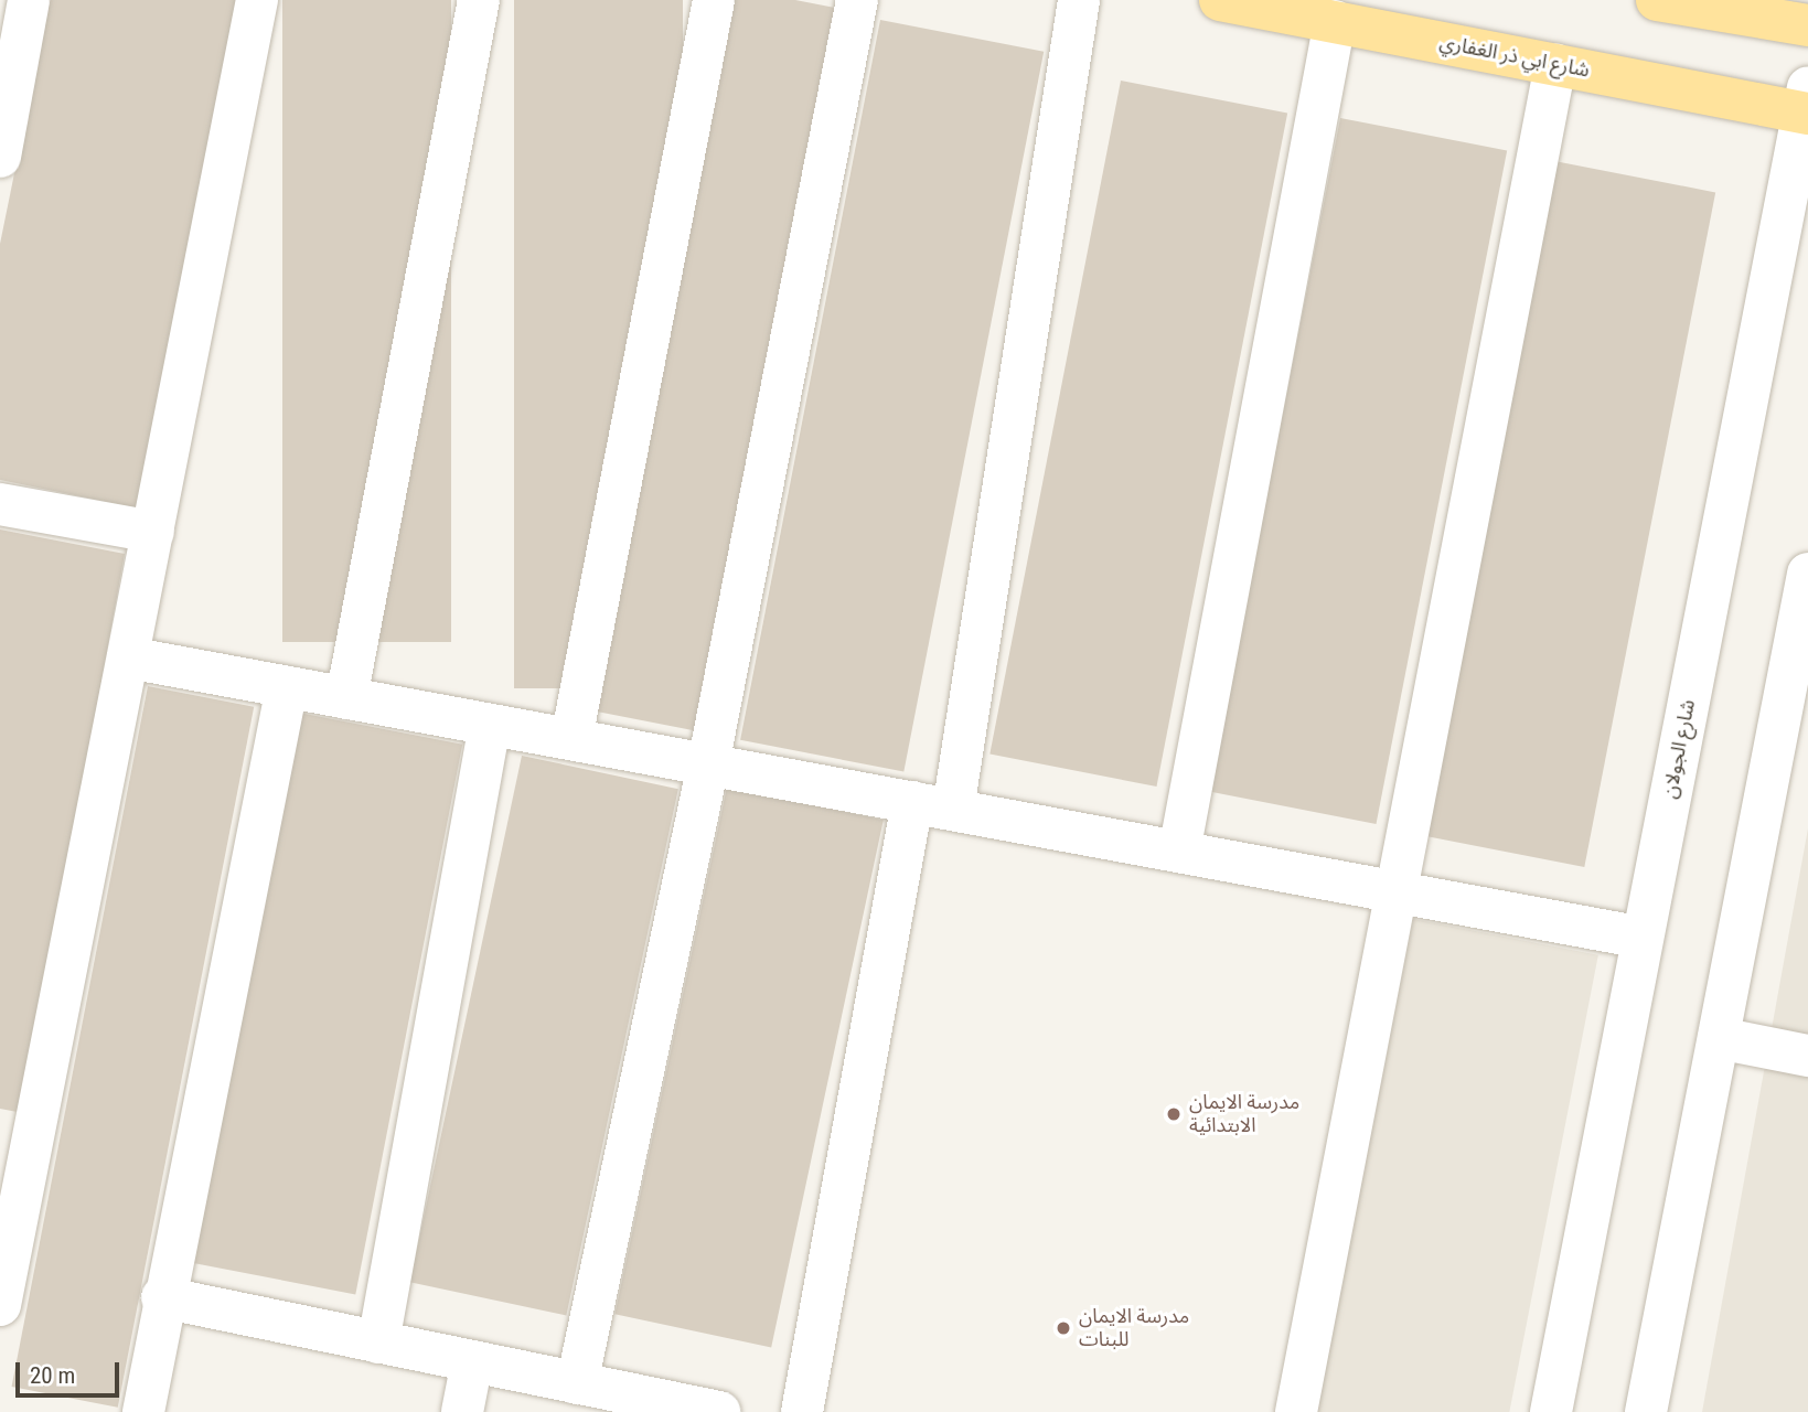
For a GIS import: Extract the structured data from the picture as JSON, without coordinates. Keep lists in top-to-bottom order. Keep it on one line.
{"streets":{"main road":["شارع ابي ذر الغفاري"],"street":["شارع الجولان"]},"crossings":[["شارع ابي ذر الغفاري","شارع الجولان"]],"places":["مدرسة الايمان الابتدائية","مدرسة الايمان للبنات"],"scale_bar":"20 m"}
